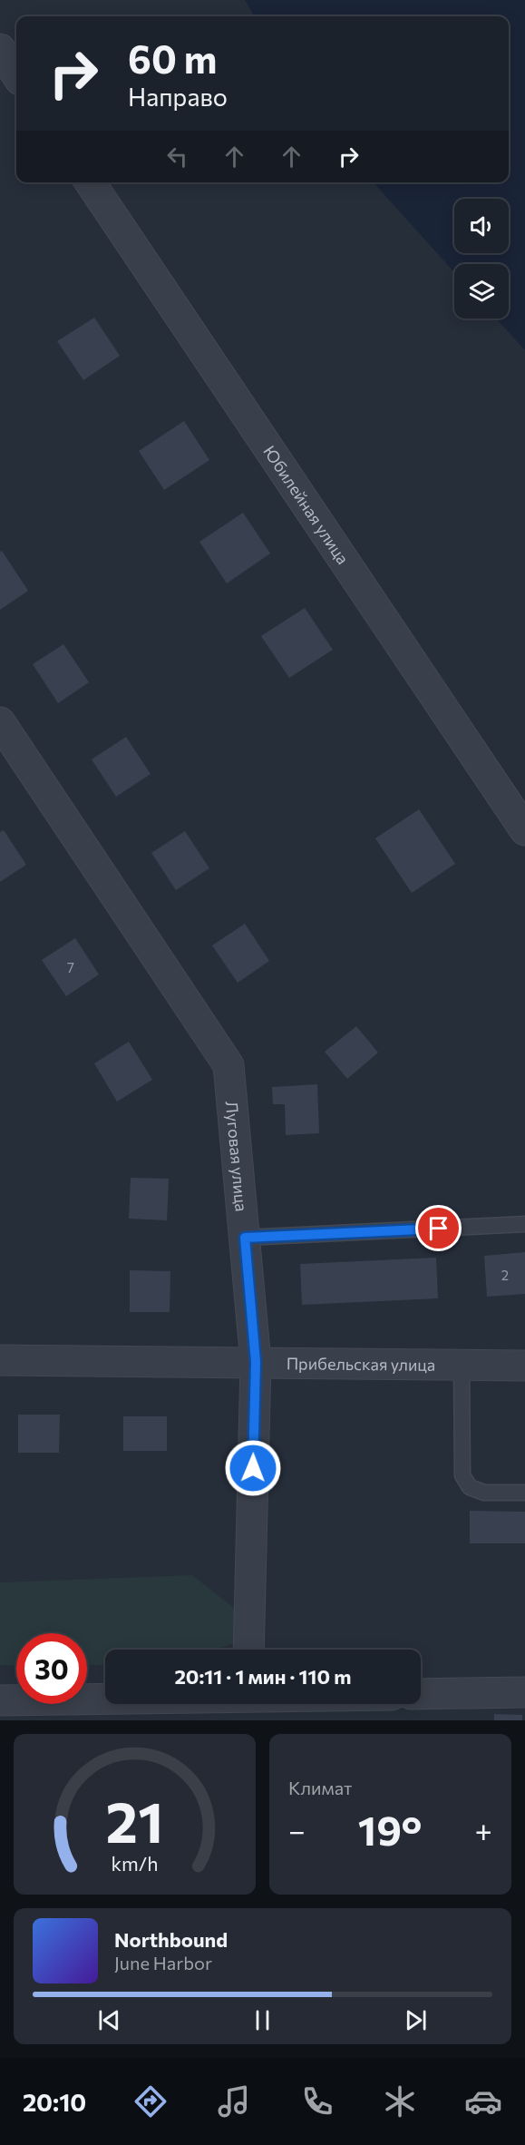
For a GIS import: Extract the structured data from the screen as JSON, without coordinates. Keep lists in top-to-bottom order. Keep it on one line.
{"streets":{"street":["Юбилейная улица","Луговая улица","Прибельская улица"]},"crossings":[["Луговая улица","Прибельская улица"]],"house_numbers":["7","2"],"page":{"turn":["60 m","Направо"],"limit":"30","trip":"20:11 · 1 мин · 110 m","tile":"Климат","heat":["−","19°","+"],"song":["Northbound","June Harbor"],"tabs":"20:10","gauge":["21","km/h"]}}
